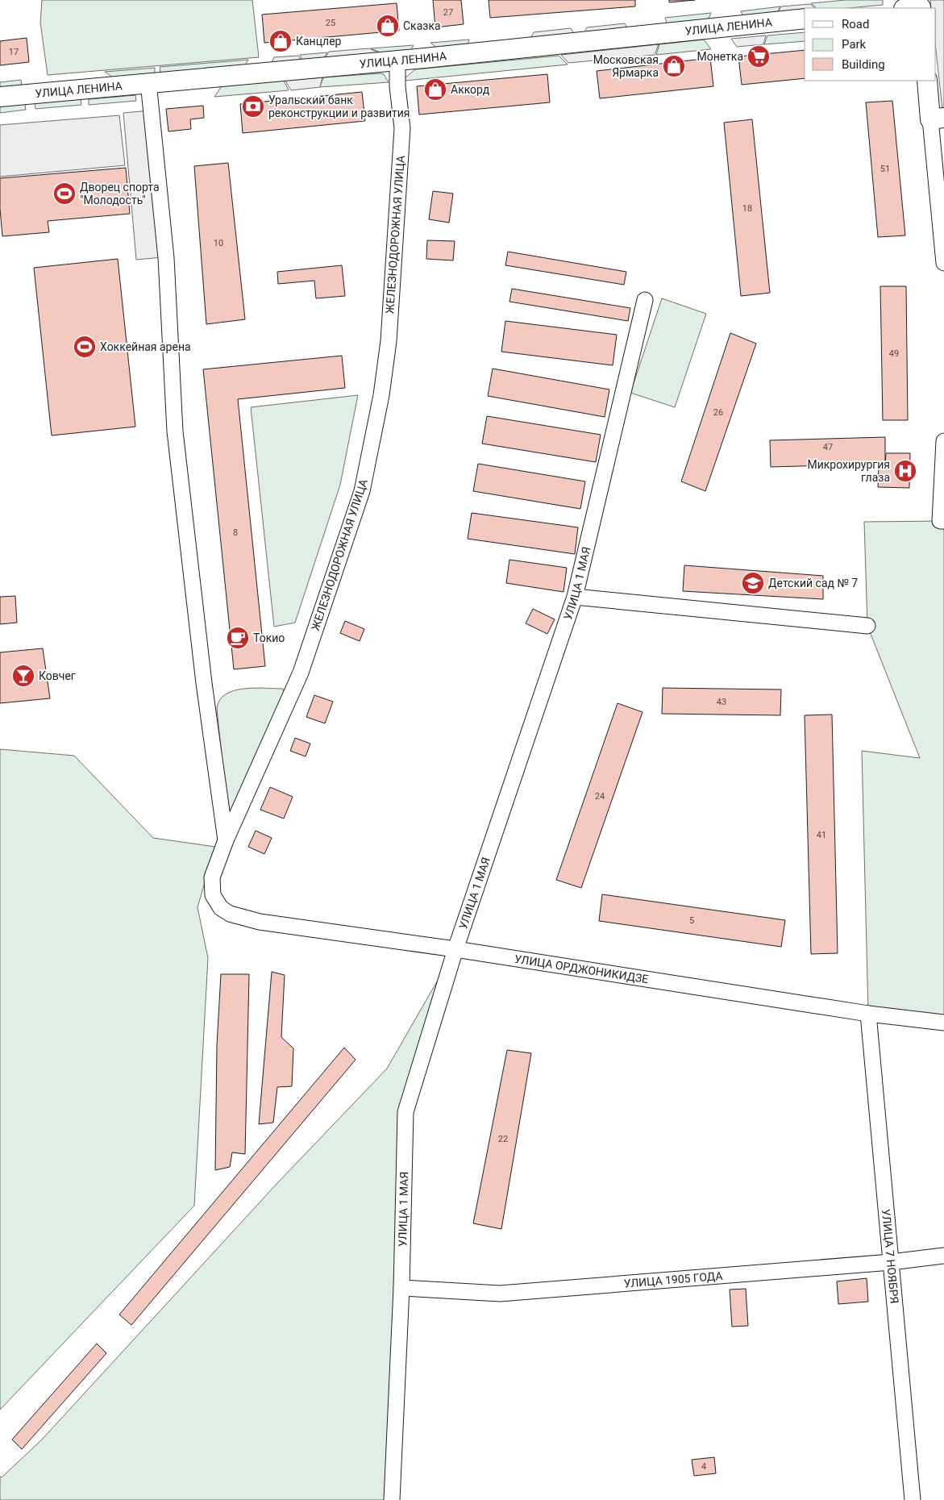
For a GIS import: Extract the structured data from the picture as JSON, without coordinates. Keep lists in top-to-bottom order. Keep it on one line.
{"streets":{"main road":["УЛИЦА ЛЕНИНА"],"street":["ЖЕЛЕЗНОДОРОЖНАЯ УЛИЦА","УЛИЦА 1 МАЯ","УЛИЦА ОРДЖОНИКИДЗЕ","УЛИЦА 7 НОЯБРЯ","УЛИЦА 1905 ГОДА"]},"crossings":[["УЛИЦА ЛЕНИНА","ЖЕЛЕЗНОДОРОЖНАЯ УЛИЦА"],["ЖЕЛЕЗНОДОРОЖНАЯ УЛИЦА","УЛИЦА ОРДЖОНИКИДЗЕ"],["УЛИЦА 1 МАЯ","УЛИЦА ОРДЖОНИКИДЗЕ"],["УЛИЦА 1 МАЯ","УЛИЦА 1905 ГОДА"],["УЛИЦА ОРДЖОНИКИДЗЕ","УЛИЦА 7 НОЯБРЯ"],["УЛИЦА 7 НОЯБРЯ","УЛИЦА 1905 ГОДА"]],"places":{"shop":["Сказка","Канцлер","Московская Ярмарка","Аккорд"],"supermarket":["Монетка"],"bank":["Уральский банк реконструкции и развития"],"sports":["Дворец спорта \"Молодость\"","Хоккейная арена"],"hospital":["Микрохирургия глаза"],"school or university":["Детский сад № 7"],"cafe":["Токио"],"bar":["Ковчег"]},"house_numbers":["27","25","17","51","18","10","49","26","47","8","43","24","41","5","22","4"],"legend":["Road","Park","Building"]}
